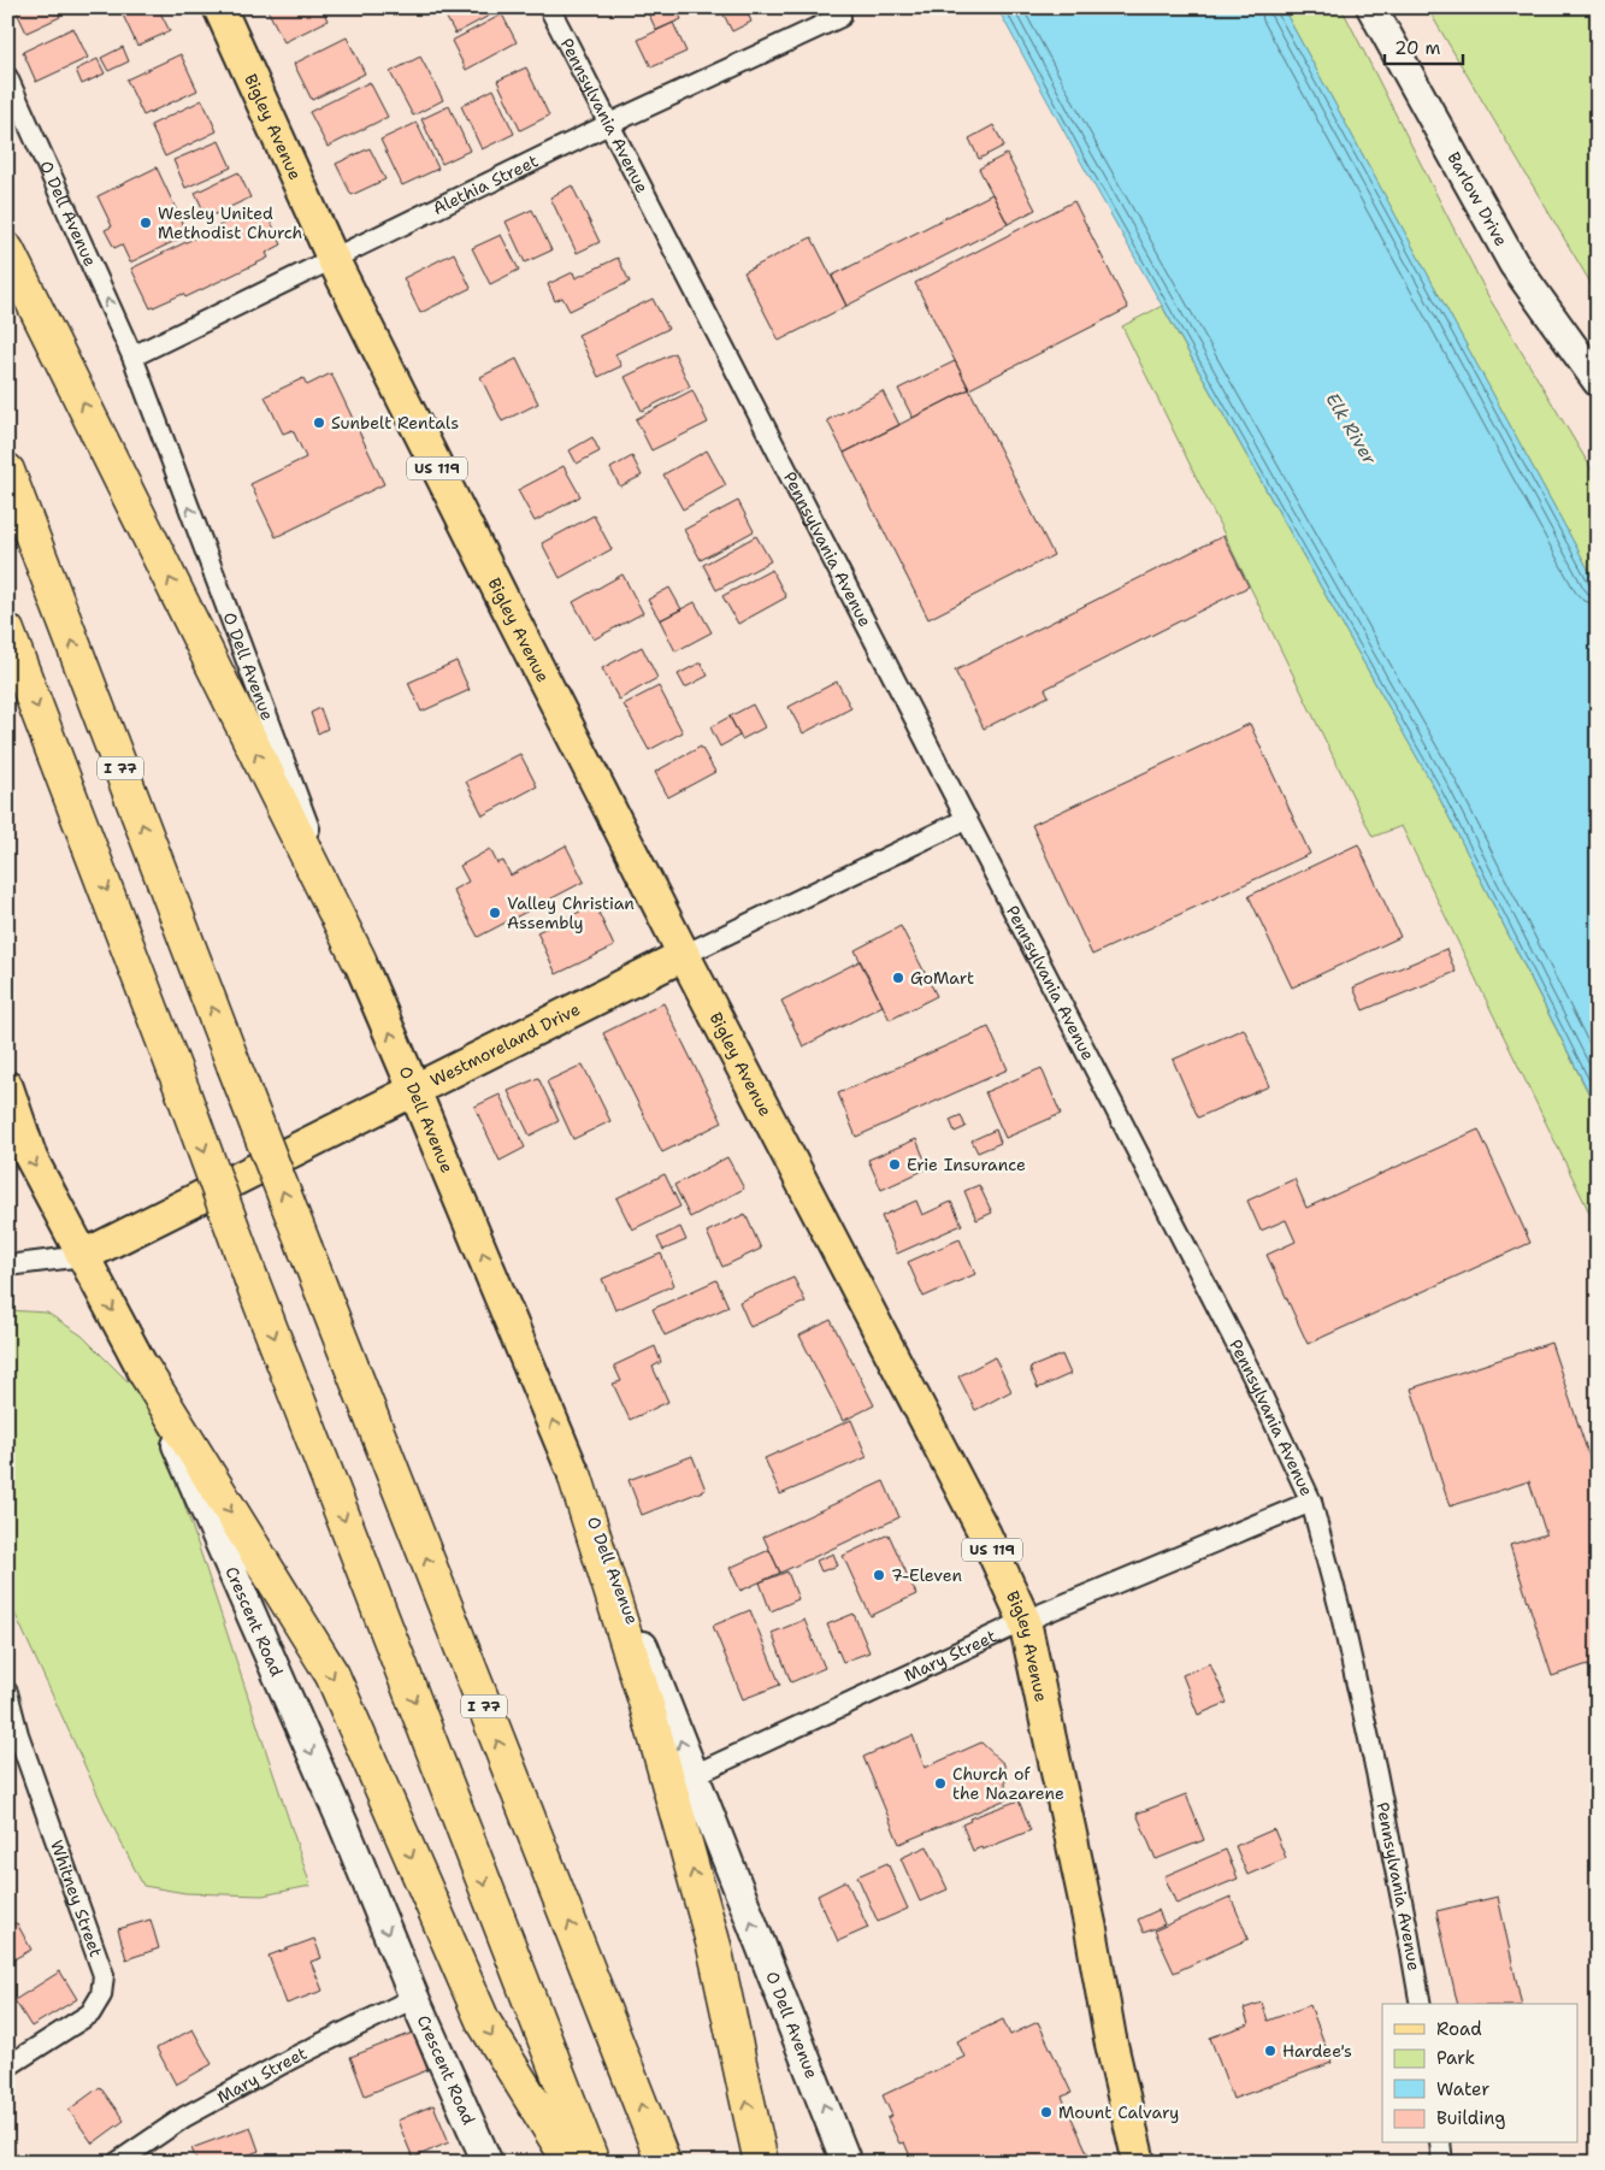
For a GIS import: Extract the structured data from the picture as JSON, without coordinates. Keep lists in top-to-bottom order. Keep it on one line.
{"streets":{"highway":["I 77"],"main road":["Bigley Avenue","O Dell Avenue","US 119","Westmoreland Drive","Crescent Road"],"street":["Pennsylvania Avenue","Alethia Street","Barlow Drive","Mary Street","Whitney Street"]},"crossings":[["Pennsylvania Avenue","Alethia Street"],["Pennsylvania Avenue","Westmoreland Drive"],["Pennsylvania Avenue","Mary Street"],["Bigley Avenue","Alethia Street"],["Bigley Avenue","Westmoreland Drive"],["Bigley Avenue","Mary Street"],["Alethia Street","O Dell Avenue"],["O Dell Avenue","Westmoreland Drive"],["O Dell Avenue","Mary Street"],["Westmoreland Drive","Crescent Road"],["Crescent Road","Mary Street"]],"one_way":["O Dell Avenue","Crescent Road"],"water":["Elk River"],"places":["Wesley United Methodist Church","Sunbelt Rentals","Valley Christian Assembly","GoMart","Erie Insurance","7-Eleven","Church of the Nazarene","Hardee's","Mount Calvary"],"legend":["Road","Park","Water","Building"],"scale_bar":"20 m"}
